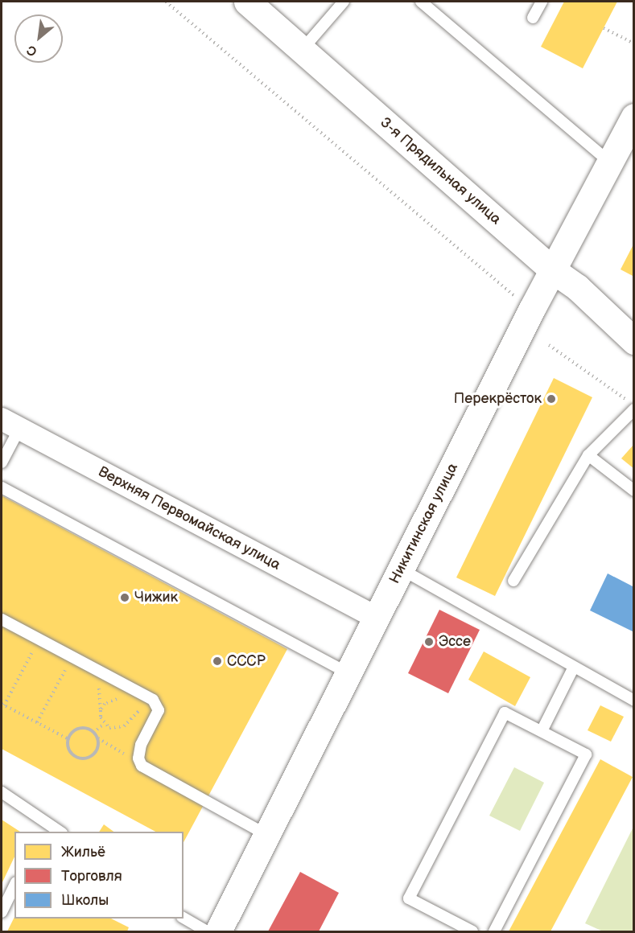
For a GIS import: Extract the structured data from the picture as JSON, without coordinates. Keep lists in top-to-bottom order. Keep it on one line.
{"streets":{"street":["3-я Прядильная улица","Верхняя Первомайская улица","Никитинская улица"]},"crossings":[["3-я Прядильная улица","Никитинская улица"],["Верхняя Первомайская улица","Никитинская улица"]],"places":["Перекрёсток","Чижик","Эссе","СССР"],"legend":["Жильё","Торговля","Школы"],"north":"bottom left"}
